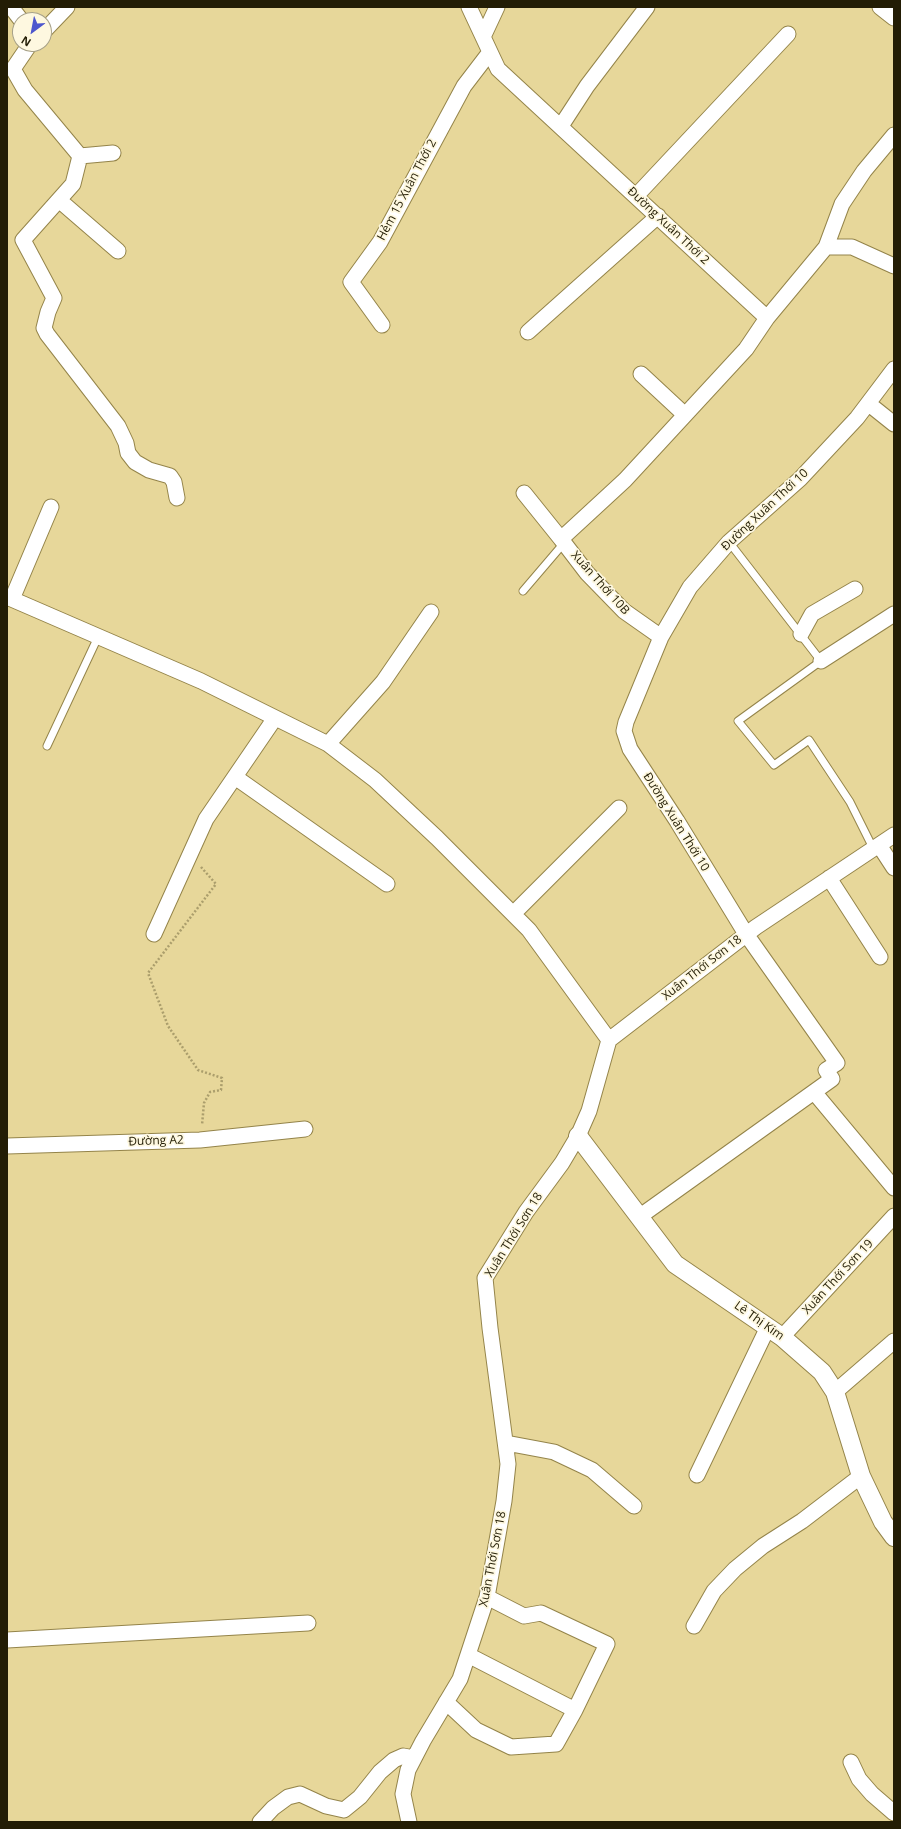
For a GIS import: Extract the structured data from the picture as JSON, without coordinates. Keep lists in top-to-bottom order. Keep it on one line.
{"streets":{"street":["Hẻm 15 Xuân Thới 2","Đường Xuân Thới 2","Đường Xuân Thới 10","Xuân Thới 10B","Xuân Thới Sơn 18","Đường A2","Xuân Thới Sơn 19","Lê Thị Kim"]},"crossings":[["Hẻm 15 Xuân Thới 2","Đường Xuân Thới 2"],["Đường Xuân Thới 10","Xuân Thới 10B"],["Đường Xuân Thới 10","Xuân Thới Sơn 18"],["Xuân Thới Sơn 18","Lê Thị Kim"],["Xuân Thới Sơn 19","Lê Thị Kim"]],"north":"bottom left"}
